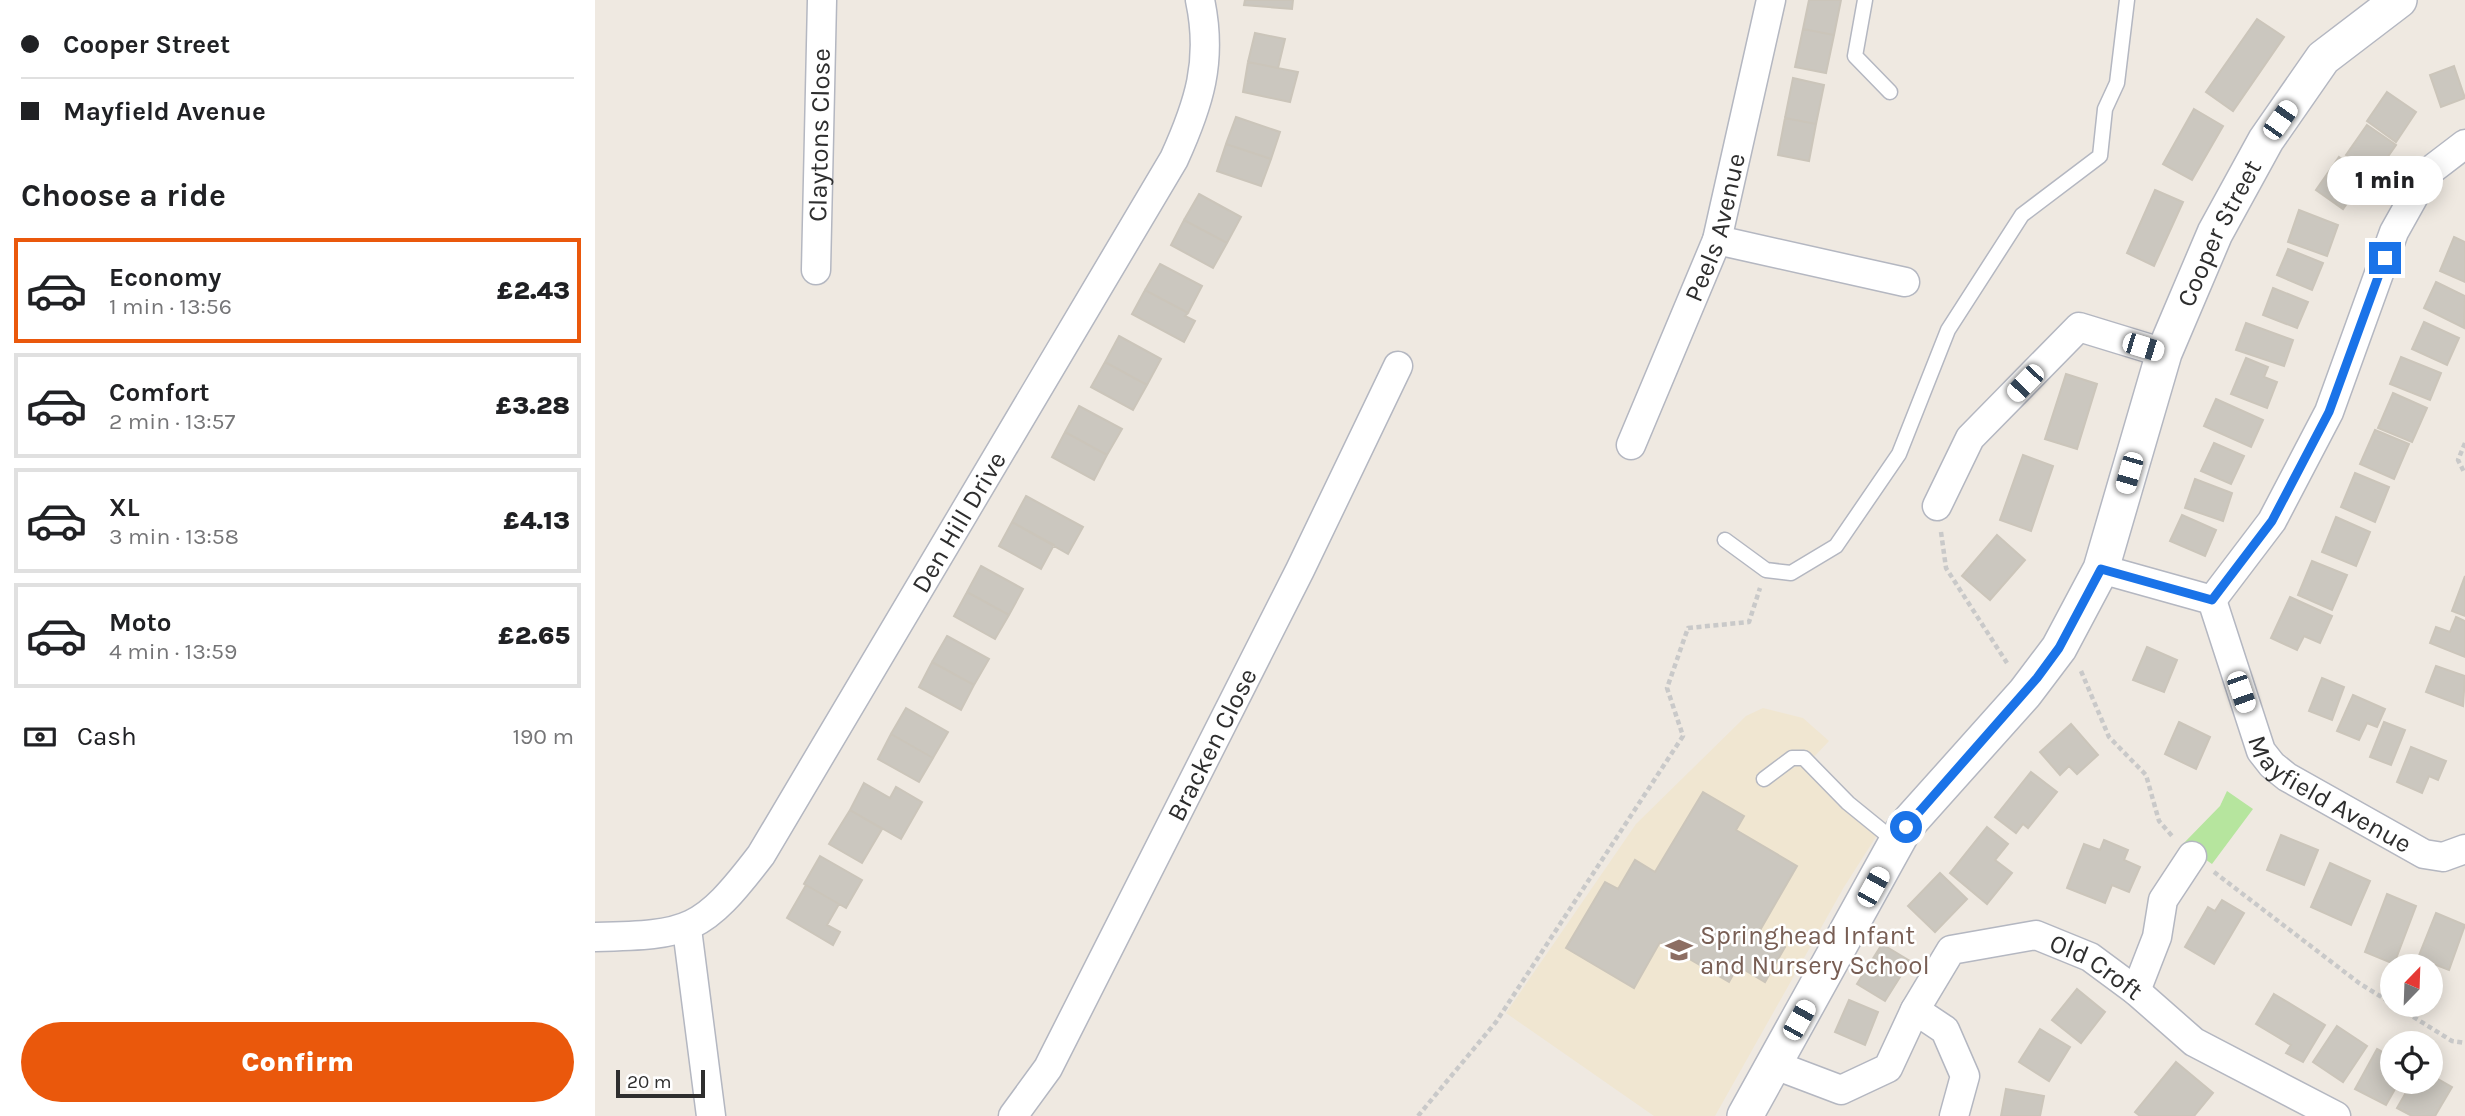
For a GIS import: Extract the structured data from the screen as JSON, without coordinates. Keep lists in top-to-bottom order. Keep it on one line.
{"streets":{"street":["Claytons Close","Peels Avenue","Cooper Street","Den Hill Drive","Bracken Close","Mayfield Avenue","Old Croft"]},"crossings":[["Cooper Street","Old Croft"]],"places":{"school or university":["Springhead Infant and Nursery School"]},"scale_bar":"20 m","north":"top right","page":{"banner":["Cooper Street","Mayfield Avenue"],"heading":"Choose a ride","bubble":"1 min","list":[{"name":"Economy","note":"1 min · 13:56","value":"£2.43"},{"name":"Comfort","note":"2 min · 13:57","value":"£3.28"},{"name":"XL","note":"3 min · 13:58","value":"£4.13"},{"name":"Moto","note":"4 min · 13:59","value":"£2.65"}],"pay":["Cash","190 m"],"buttons":"Confirm","scale":"20 m"}}
